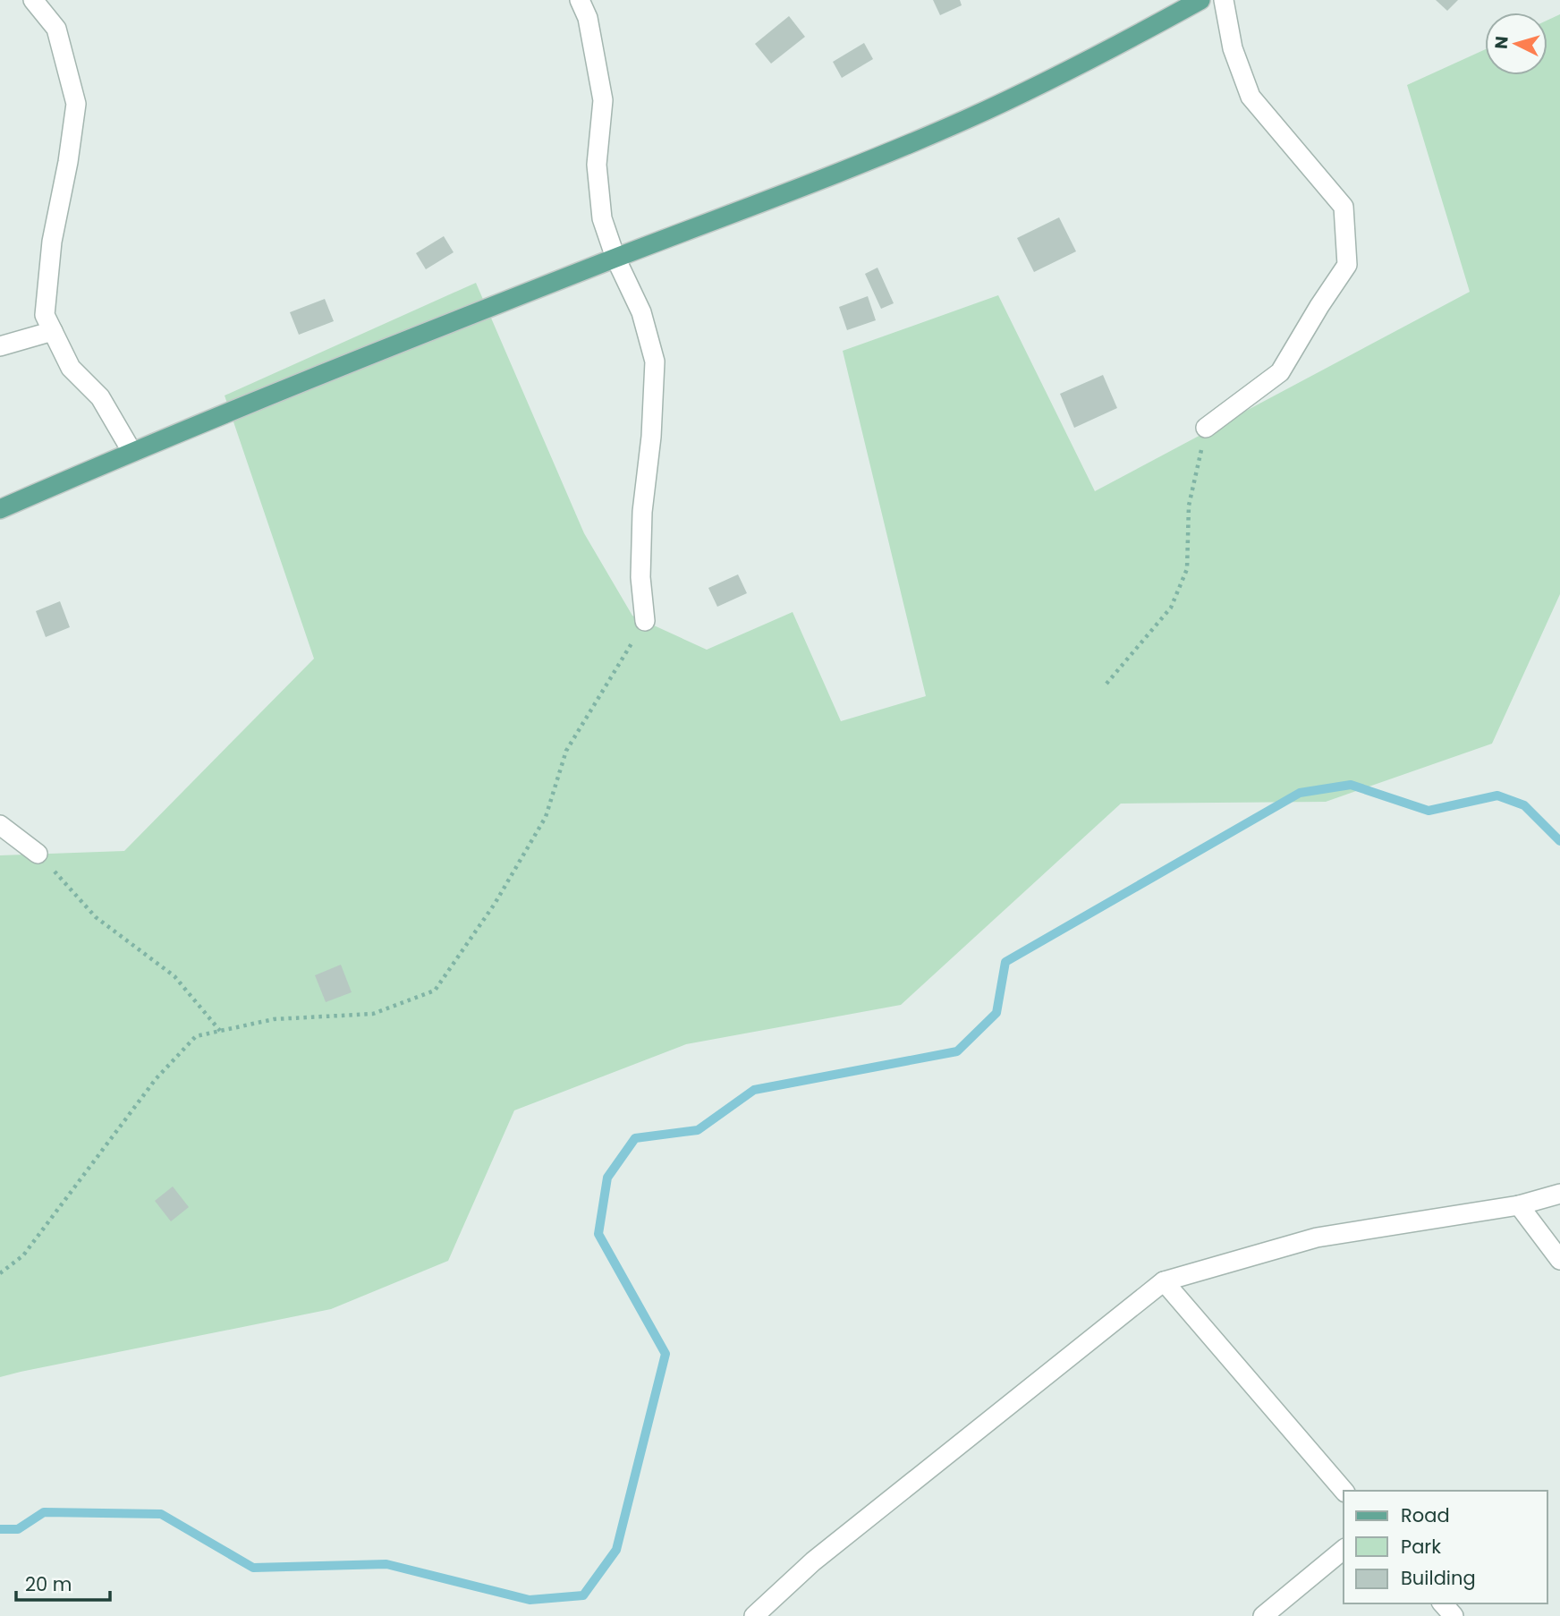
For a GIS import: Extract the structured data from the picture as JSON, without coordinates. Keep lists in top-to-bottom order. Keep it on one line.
{"legend":["Road","Park","Building"],"scale_bar":"20 m","north":"left"}
